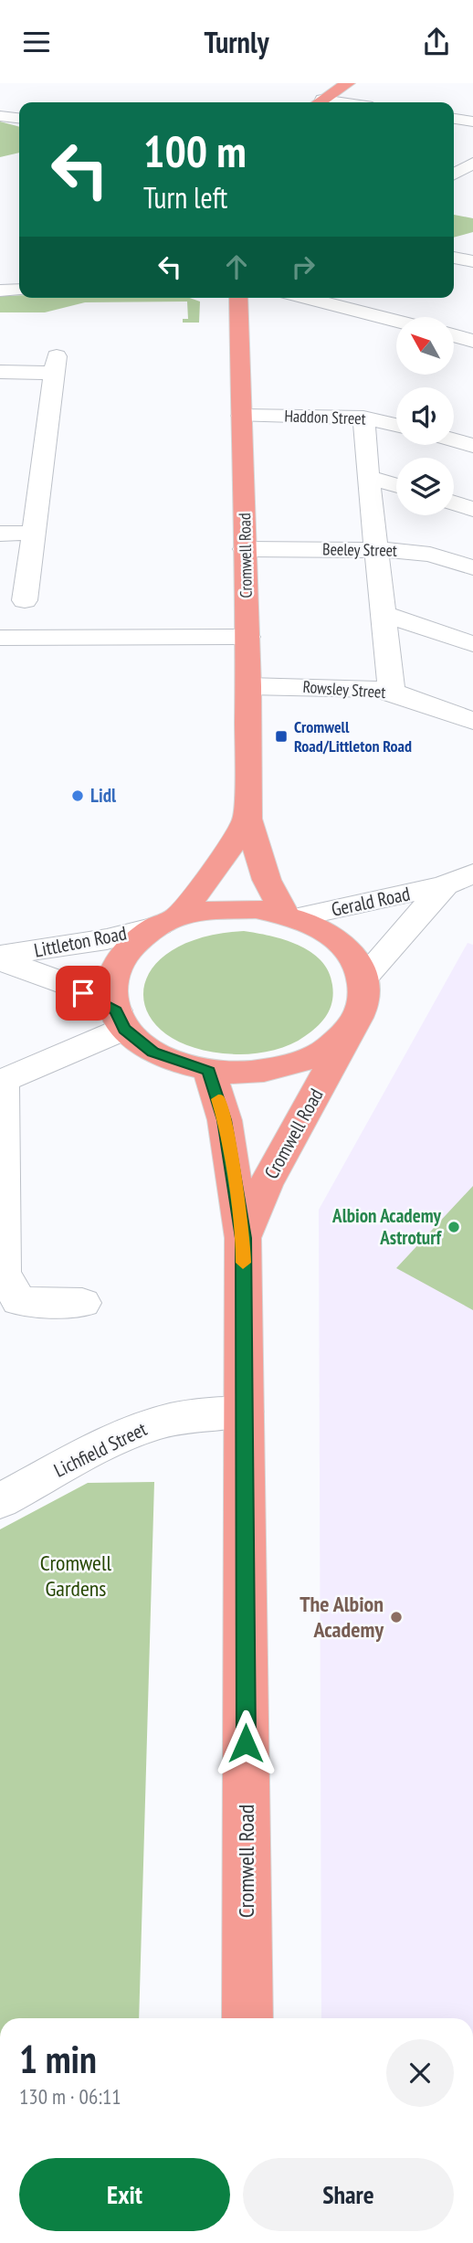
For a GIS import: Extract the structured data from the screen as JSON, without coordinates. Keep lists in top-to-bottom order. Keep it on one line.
{"streets":{"highway":["Cromwell Road"],"street":["Haddon Street","Beeley Street","Rowsley Street","Gerald Road","Littleton Road","Lichfield Street"]},"crossings":[["Haddon Street","Cromwell Road"],["Beeley Street","Cromwell Road"],["Cromwell Road","Rowsley Street"],["Cromwell Road","Gerald Road"],["Cromwell Road","Littleton Road"],["Cromwell Road","Lichfield Street"],["Gerald Road","Littleton Road"]],"parks":["Cromwell Gardens"],"places":{"transit":["Cromwell Road/Littleton Road"],"other":["Lidl","Albion Academy Astroturf","The Albion Academy"]},"north":"top left","page":{"header":"Turnly","turn":["100 m","Turn left"],"heading":["1 min","130 m · 06:11"],"buttons":["Exit","Share"]}}
